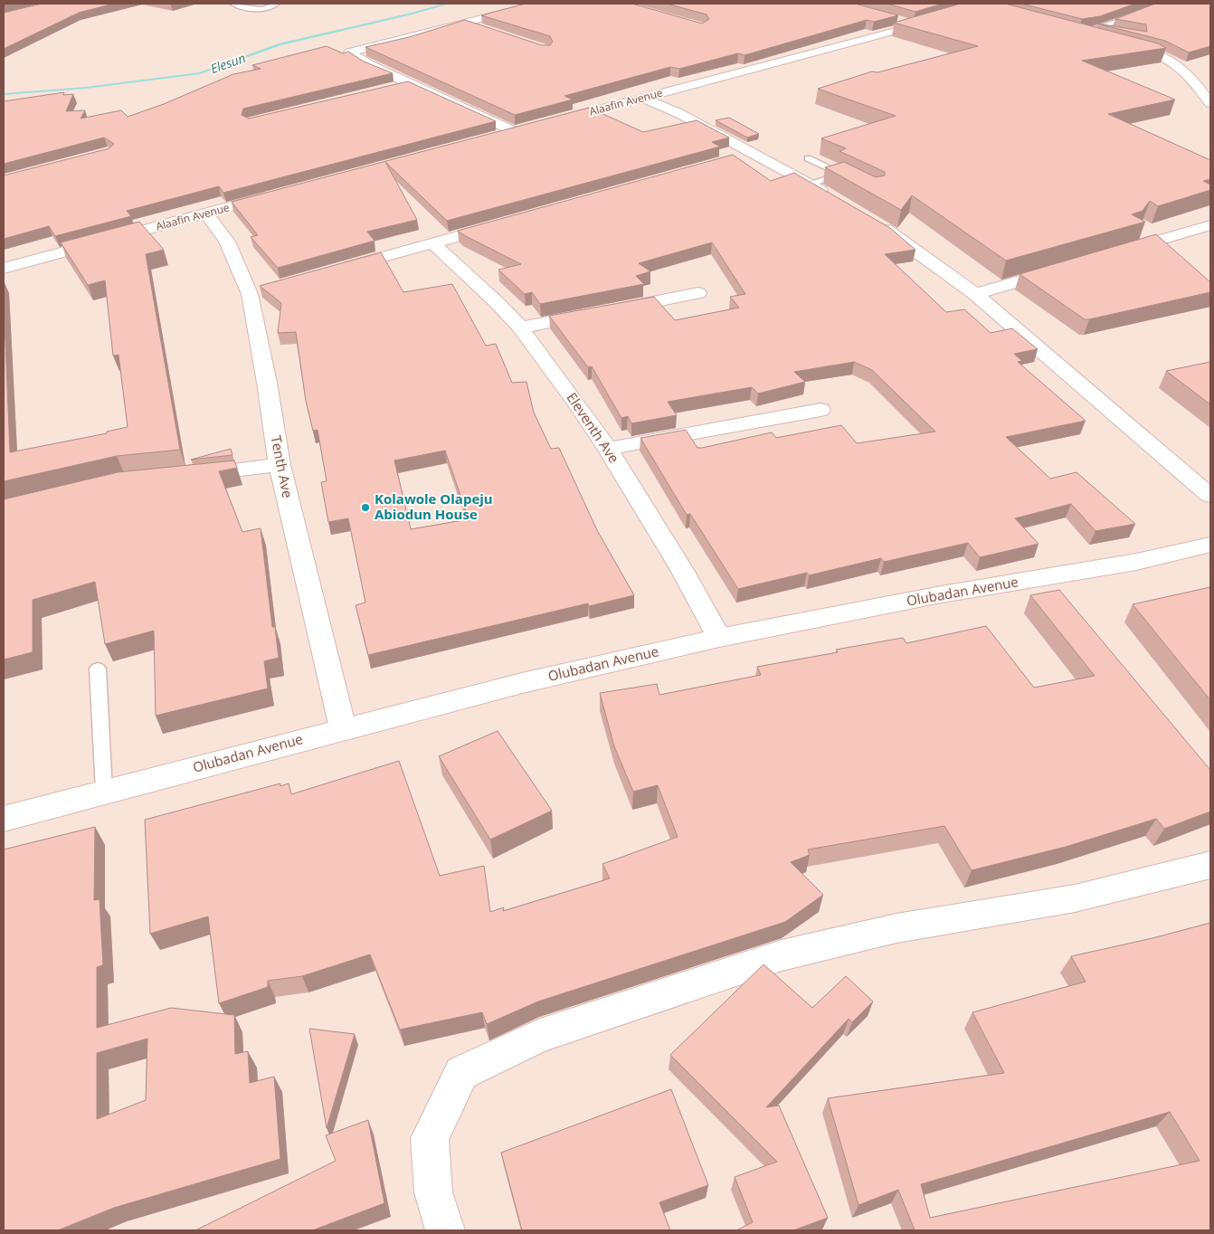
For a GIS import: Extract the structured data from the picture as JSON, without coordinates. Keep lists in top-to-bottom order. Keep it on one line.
{"streets":{"street":["Alaafin Avenue","Eleventh Ave","Tenth Ave","Olubadan Avenue"]},"crossings":[["Alaafin Avenue","Tenth Ave"],["Eleventh Ave","Olubadan Avenue"],["Tenth Ave","Olubadan Avenue"]],"water":["Elesun"],"places":["Kolawole Olapeju Abiodun House"]}
